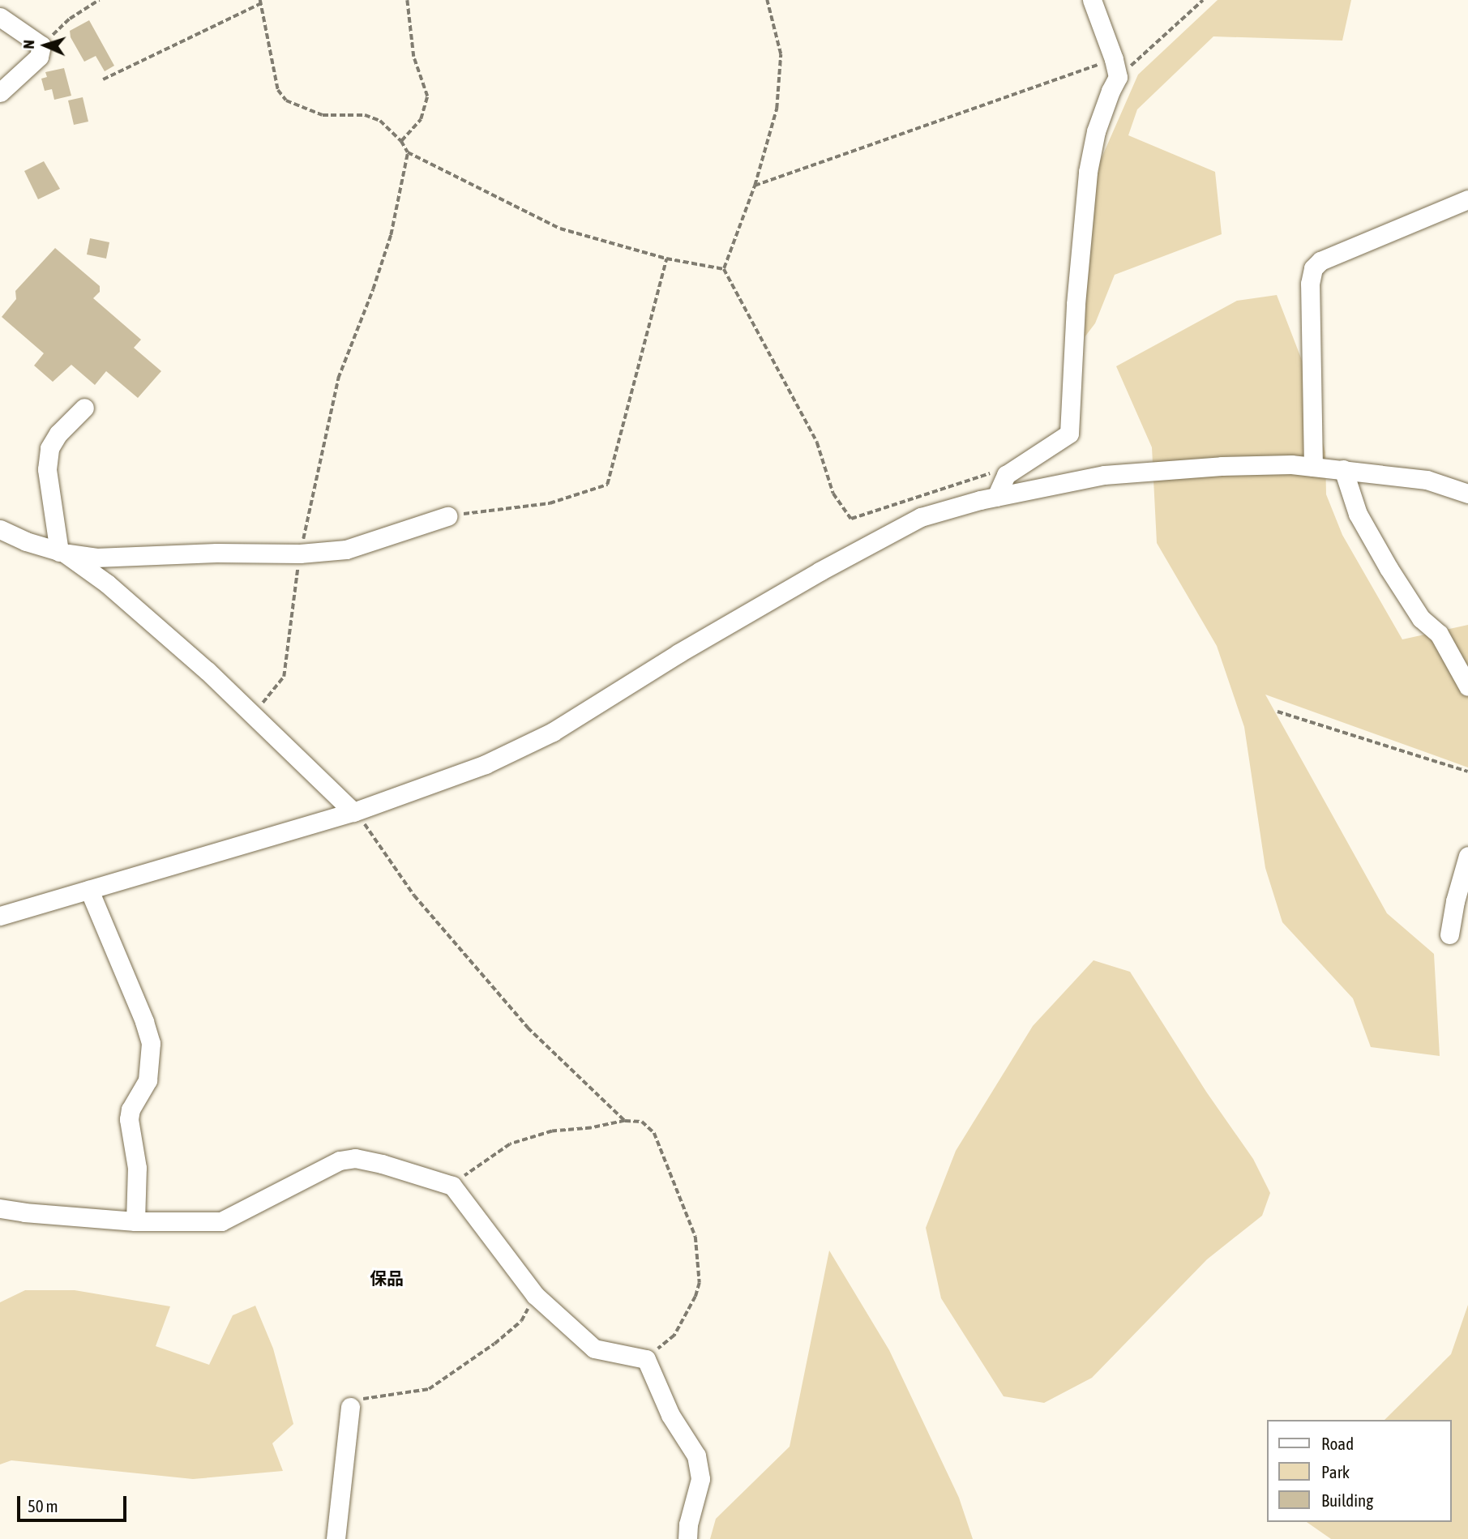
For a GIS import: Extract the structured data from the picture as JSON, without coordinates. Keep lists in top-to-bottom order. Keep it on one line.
{"districts":["保品"],"legend":["Road","Park","Building"],"scale_bar":"50 m","north":"left"}
